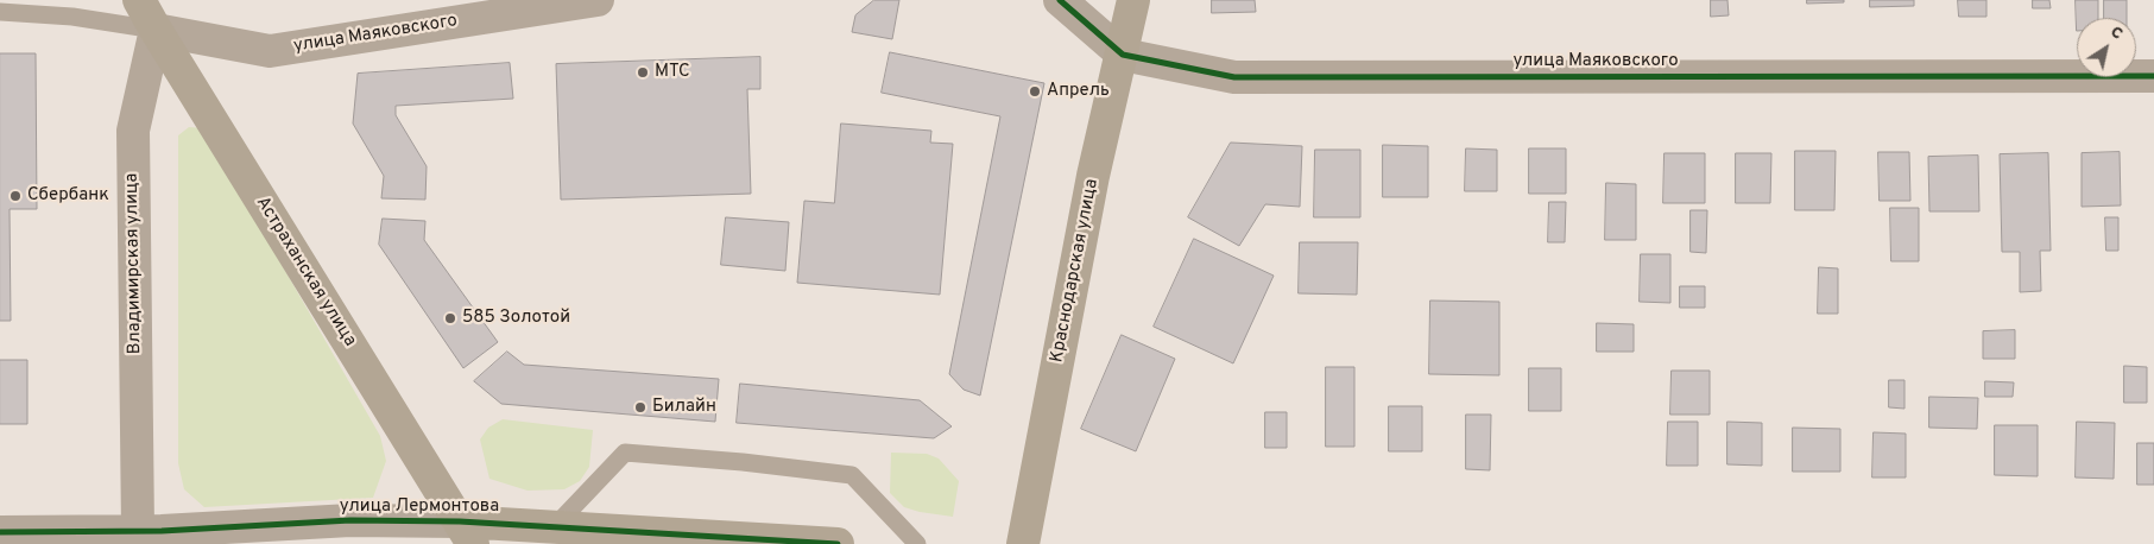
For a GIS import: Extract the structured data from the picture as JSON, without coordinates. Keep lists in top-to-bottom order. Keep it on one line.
{"streets":{"street":["улица Маяковского","Владимирская улица","Краснодарская улица","Астраханская улица","улица Лермонтова"]},"crossings":[["улица Маяковского","Владимирская улица"],["улица Маяковского","Краснодарская улица"],["улица Маяковского","Астраханская улица"],["Владимирская улица","Астраханская улица"],["Владимирская улица","улица Лермонтова"],["Астраханская улица","улица Лермонтова"]],"places":["МТС","Апрель","Сбербанк","585 Золотой","Билайн"],"north":"top right"}
